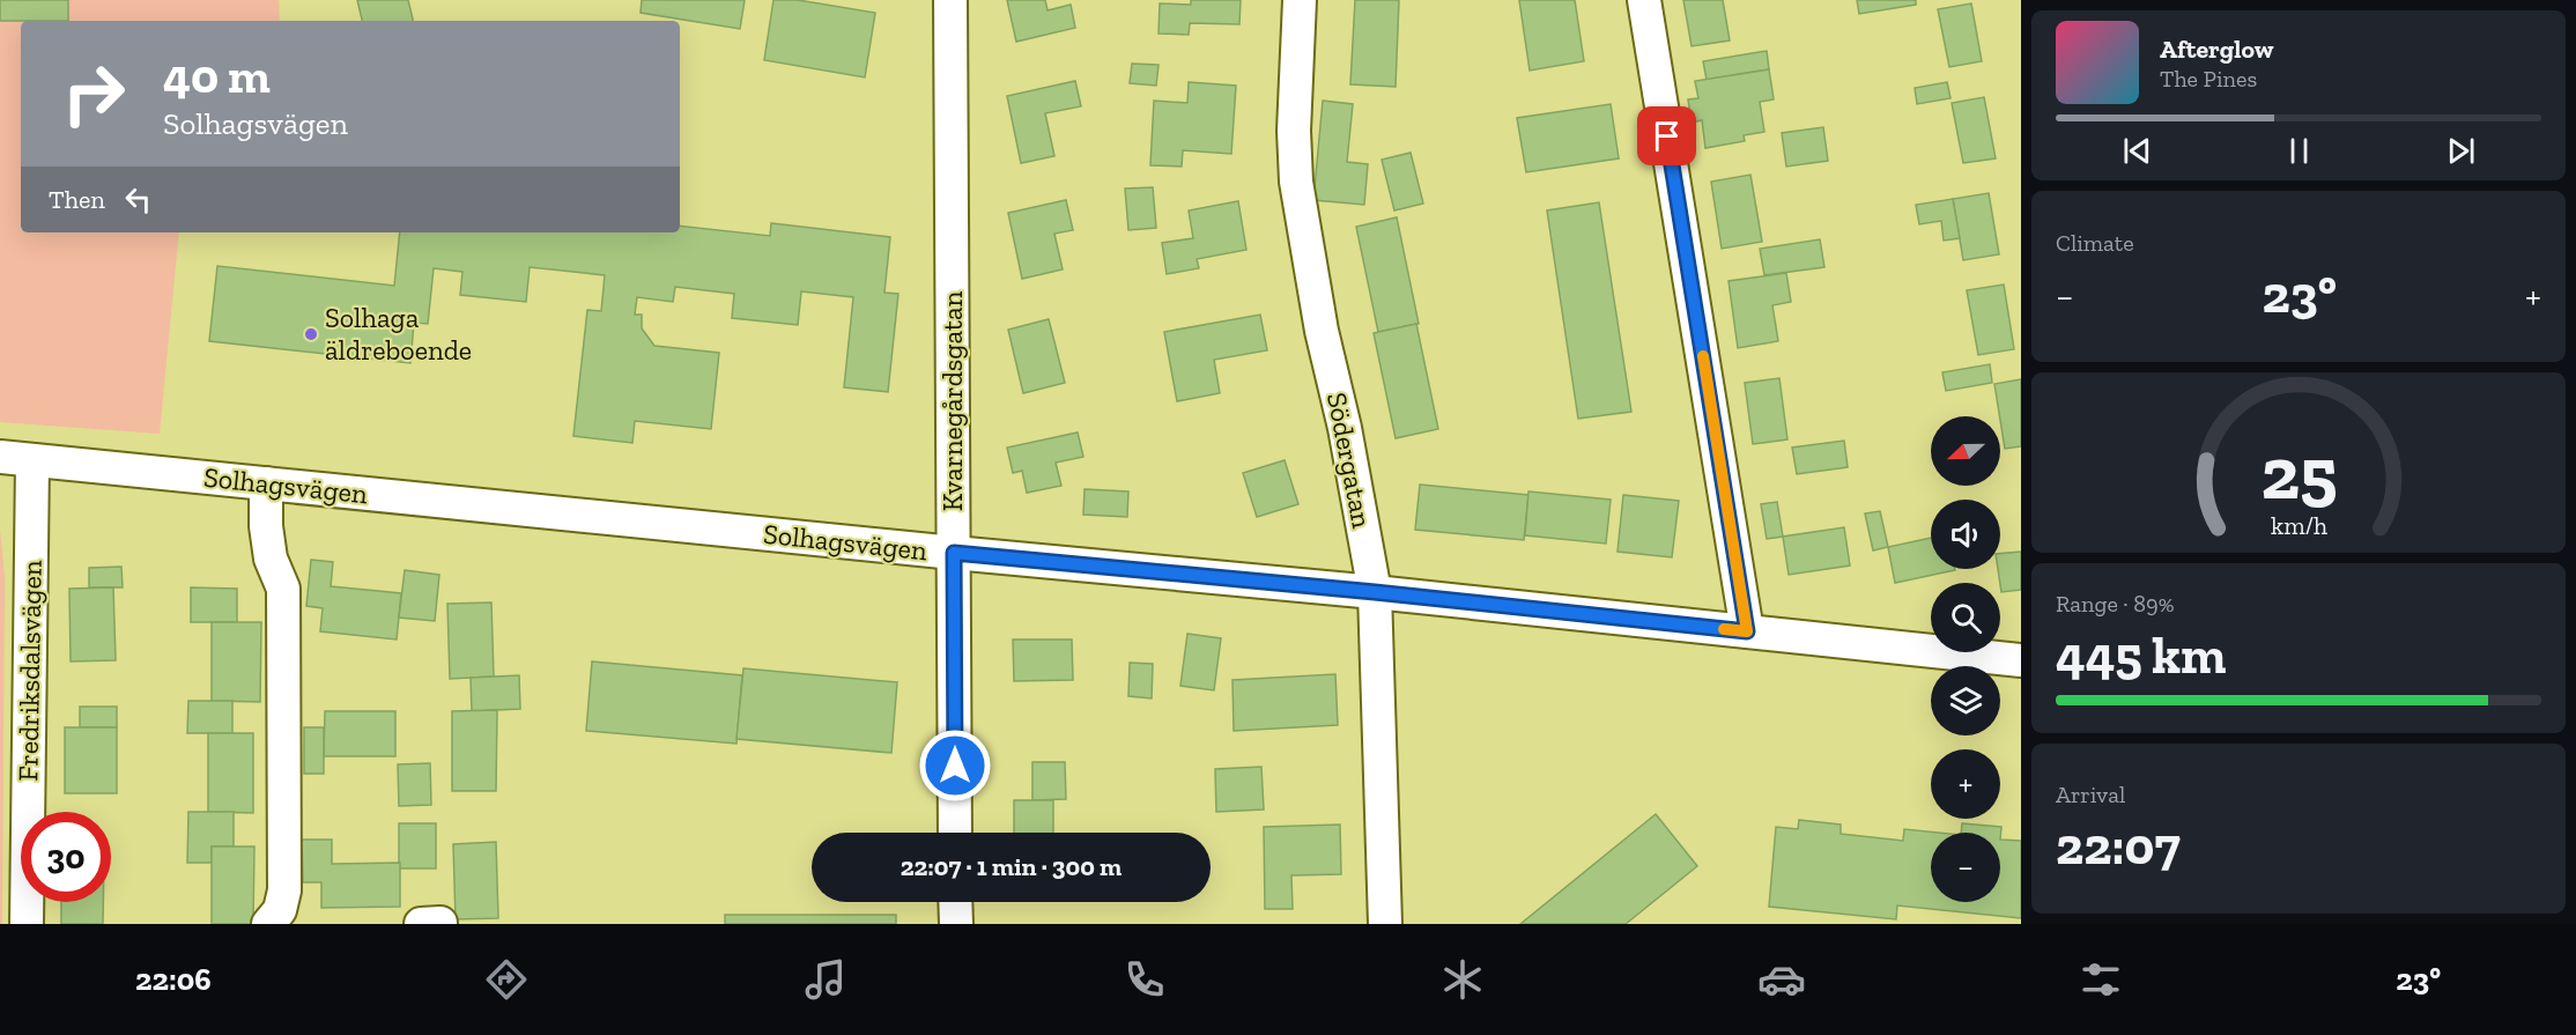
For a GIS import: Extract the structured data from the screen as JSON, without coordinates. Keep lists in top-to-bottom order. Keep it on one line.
{"streets":{"street":["Kvarnegårdsgatan","Södergatan","Solhagsvägen","Fredriksdalsvägen"]},"crossings":[["Kvarnegårdsgatan","Solhagsvägen"],["Södergatan","Solhagsvägen"],["Solhagsvägen","Fredriksdalsvägen"]],"places":["Solhaga äldreboende"],"north":"left","page":{"turn":["40 m","Solhagsvägen"],"song":["Afterglow","The Pines"],"then":"Then","tile":["Climate",["Range · 89%","445 km"],["Arrival","22:07"]],"heat":["−","23°","+"],"map_buttons":["+","−"],"limit":"30","trip":"22:07 · 1 min · 300 m","tabs":["22:06","23°"],"gauge":["25","km/h"]}}
